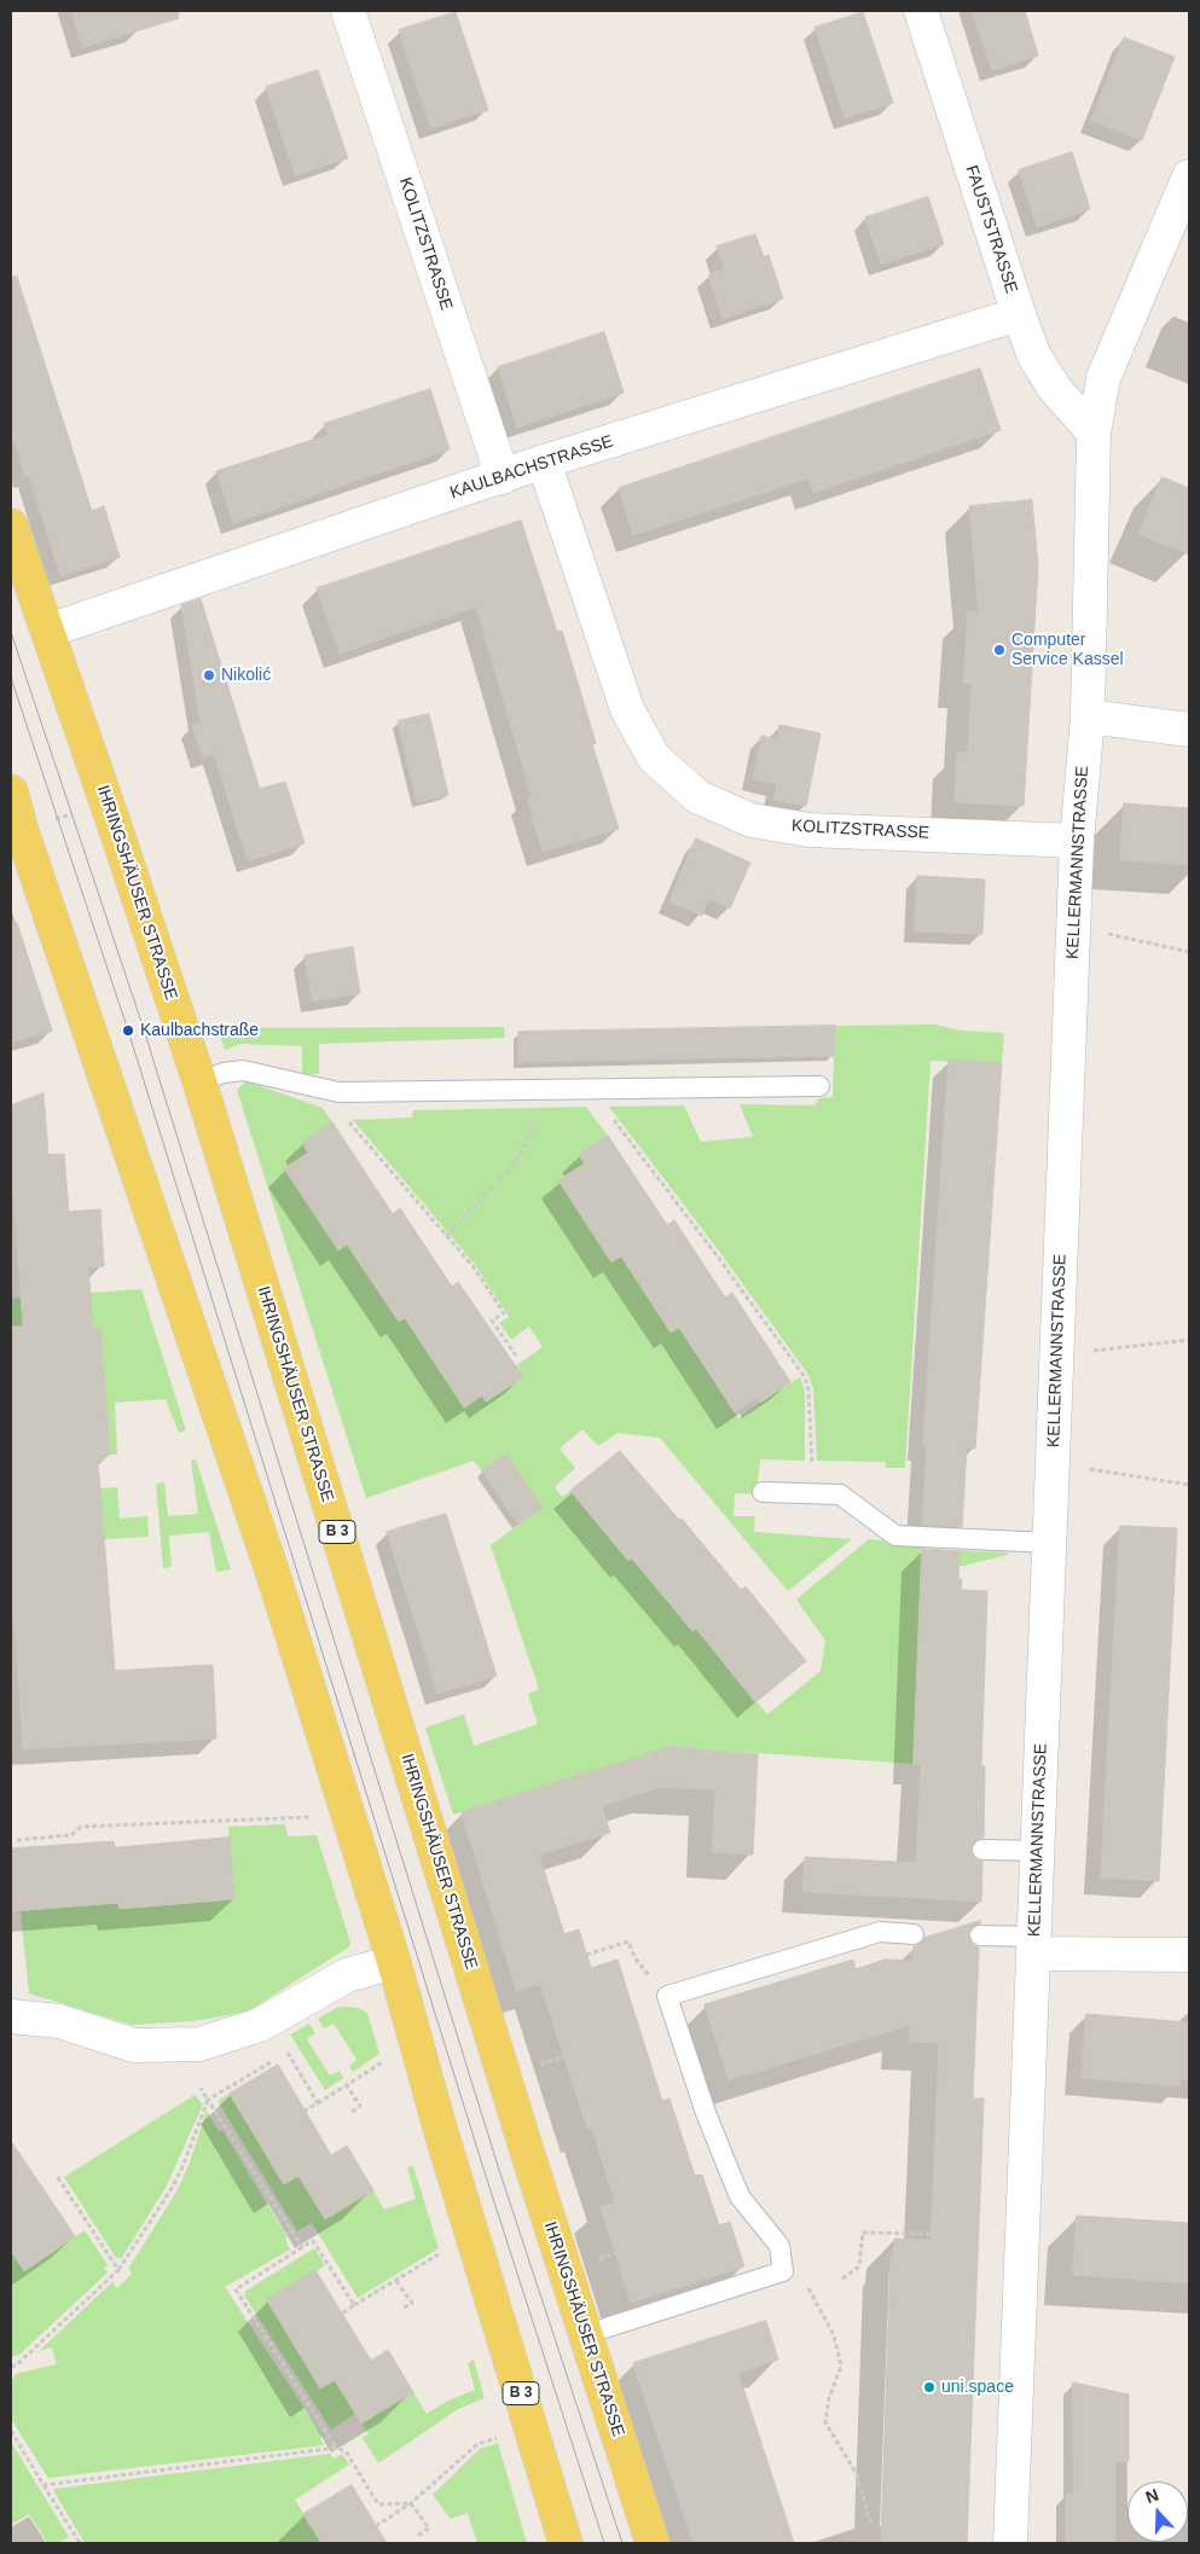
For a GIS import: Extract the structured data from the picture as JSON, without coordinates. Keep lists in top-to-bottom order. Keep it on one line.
{"streets":{"main road":["IHRINGSHÄUSER STRASSE","B 3"],"street":["FAUSTSTRASSE","KOLITZSTRASSE","KAULBACHSTRASSE","KELLERMANNSTRASSE"]},"crossings":[["FAUSTSTRASSE","KAULBACHSTRASSE"],["FAUSTSTRASSE","KELLERMANNSTRASSE"],["KOLITZSTRASSE","KAULBACHSTRASSE"],["KOLITZSTRASSE","KELLERMANNSTRASSE"],["KAULBACHSTRASSE","IHRINGSHÄUSER STRASSE"]],"places":["Computer Service Kassel","Nikolić","Kaulbachstraße","uni.space"],"north":"top"}
